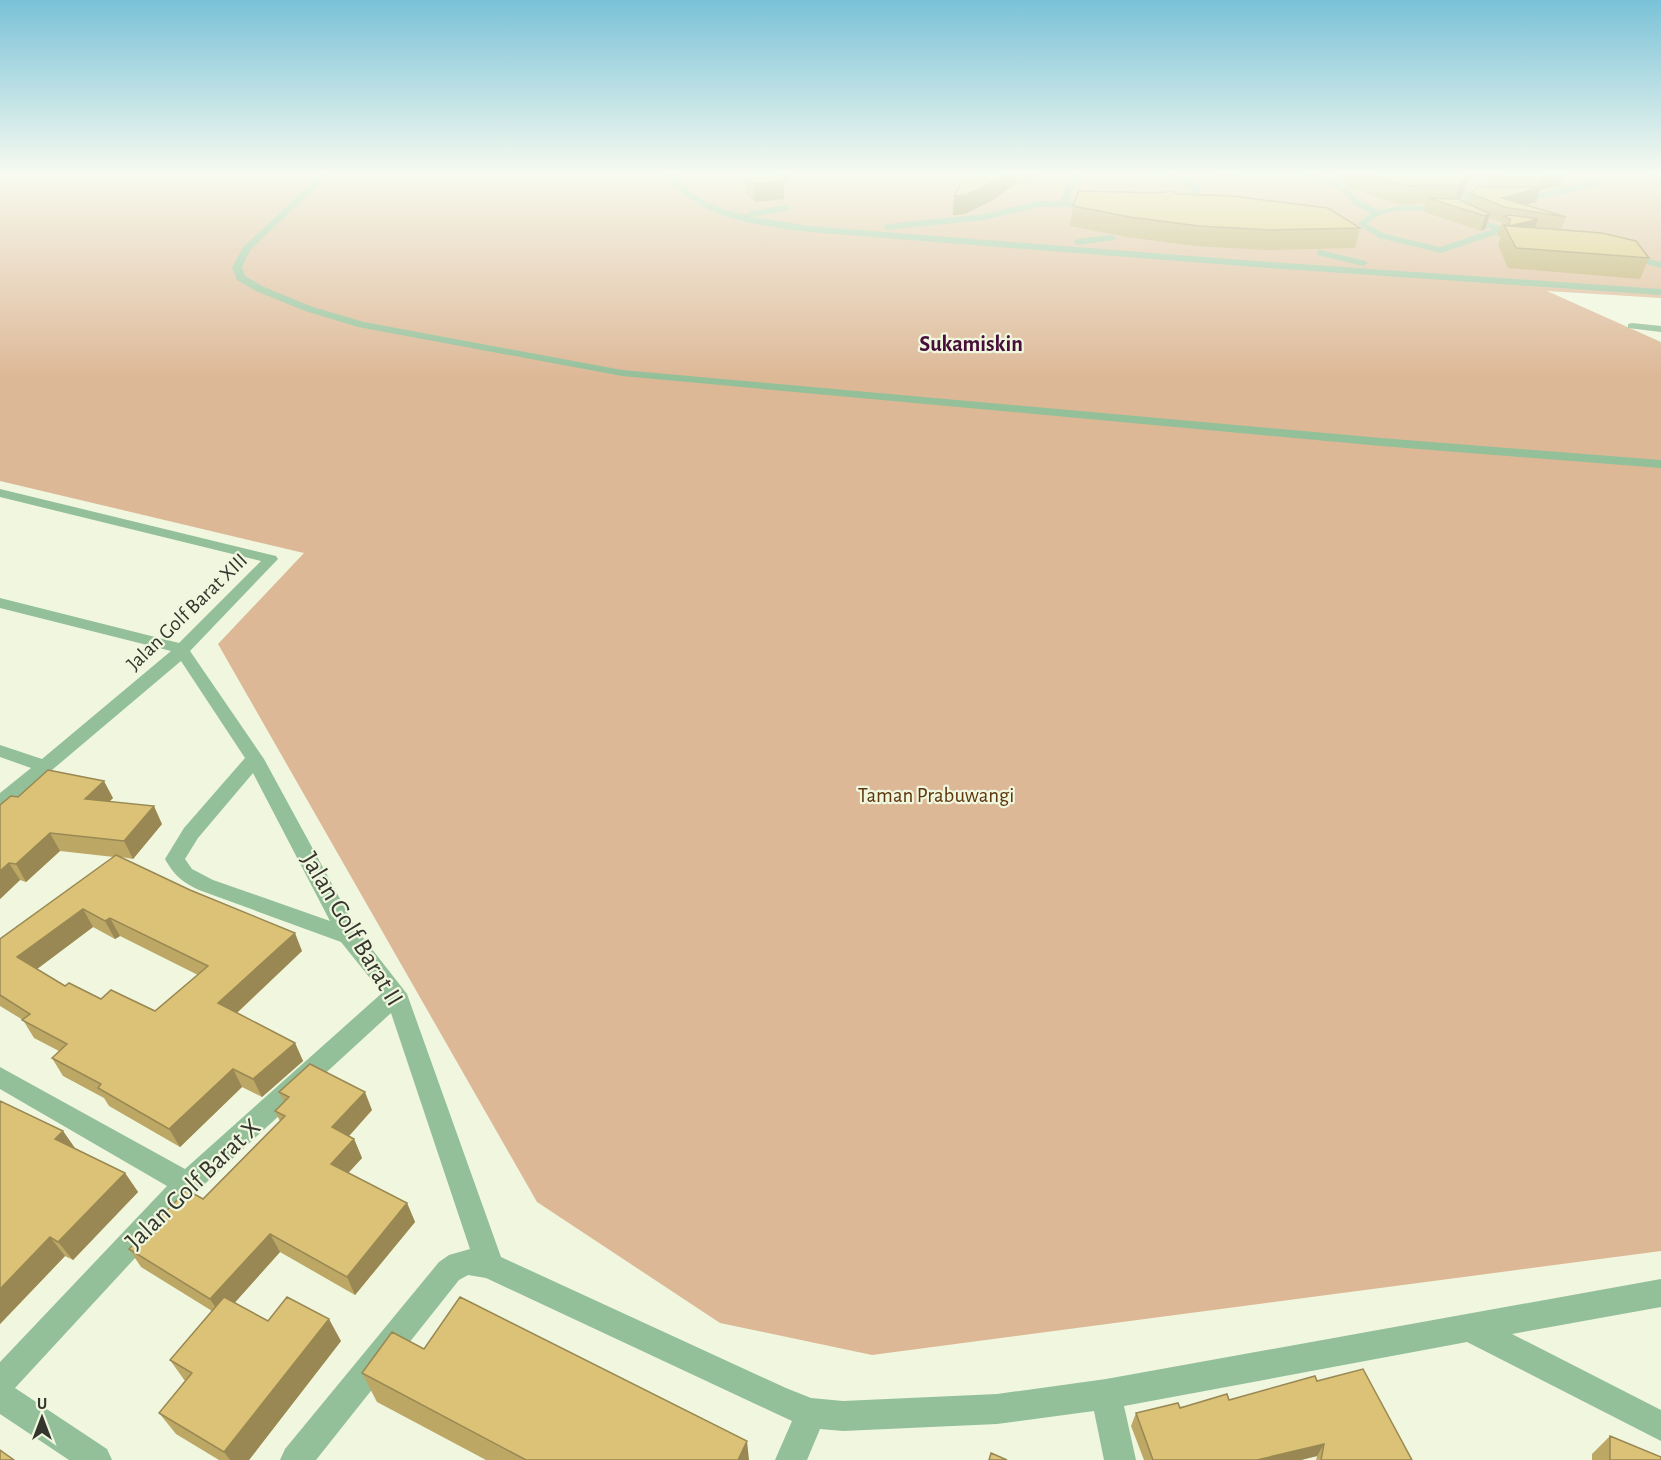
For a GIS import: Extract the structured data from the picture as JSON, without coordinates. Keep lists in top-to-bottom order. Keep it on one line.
{"streets":{"street":["Jalan Golf Barat XIII","Jalan Golf Barat II","Jalan Golf Barat X"]},"crossings":[["Jalan Golf Barat XIII","Jalan Golf Barat II"],["Jalan Golf Barat II","Jalan Golf Barat X"]],"districts":["Sukamiskin"],"parks":["Taman Prabuwangi"],"north":"top"}
